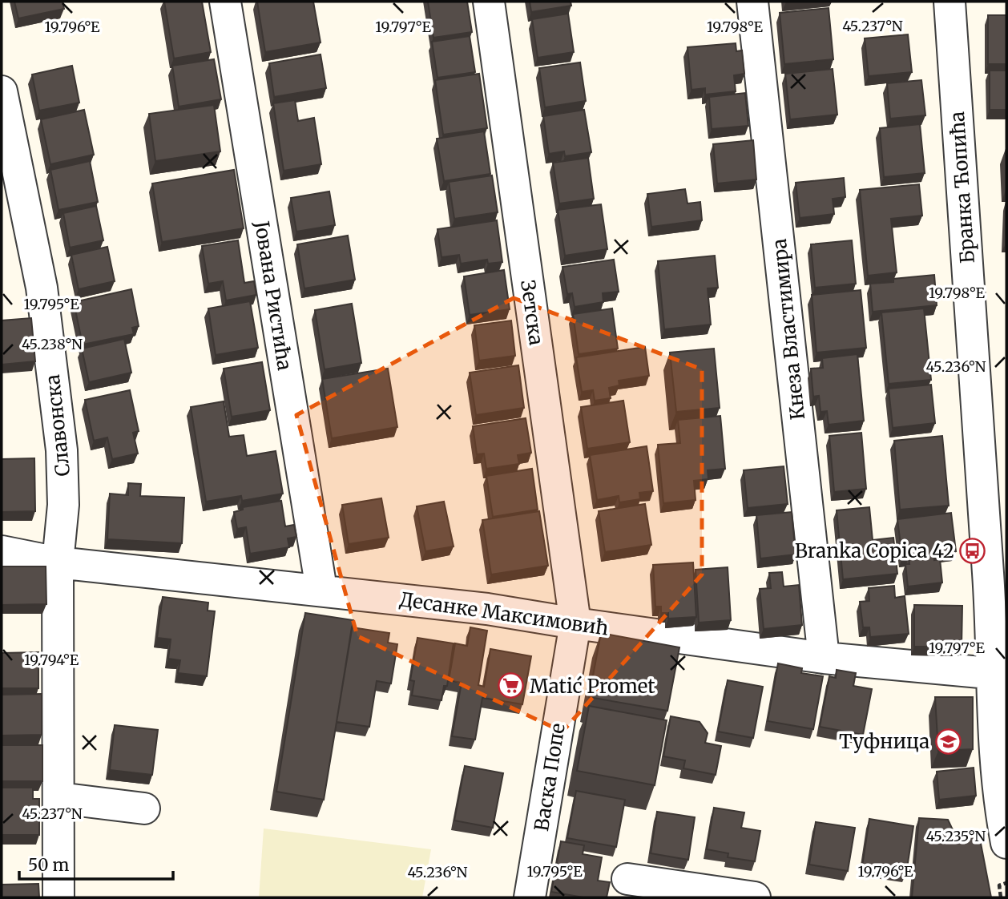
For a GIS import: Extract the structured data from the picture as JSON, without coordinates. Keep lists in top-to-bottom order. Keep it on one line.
{"streets":{"street":["Бранка Ћопића","Јована Ристића","Зетска","Кнеза Властимира","Славонска","Десанке Максимовић","Васка Попе"]},"crossings":[["Бранка Ћопића","Десанке Максимовић"],["Јована Ристића","Десанке Максимовић"],["Зетска","Десанке Максимовић"],["Зетска","Васка Попе"],["Кнеза Властимира","Десанке Максимовић"],["Славонска","Десанке Максимовић"],["Десанке Максимовић","Васка Попе"]],"places":{"bus stop":["Branka Copica 42"],"supermarket":["Matić Promet"],"school or university":["Туфница"]},"scale_bar":"50 m","coordinates":["45.237°N","19.796°E","19.797°E","19.798°E","19.795°E","45.238°N","45.236°N","19.794°E","45.235°N"]}
